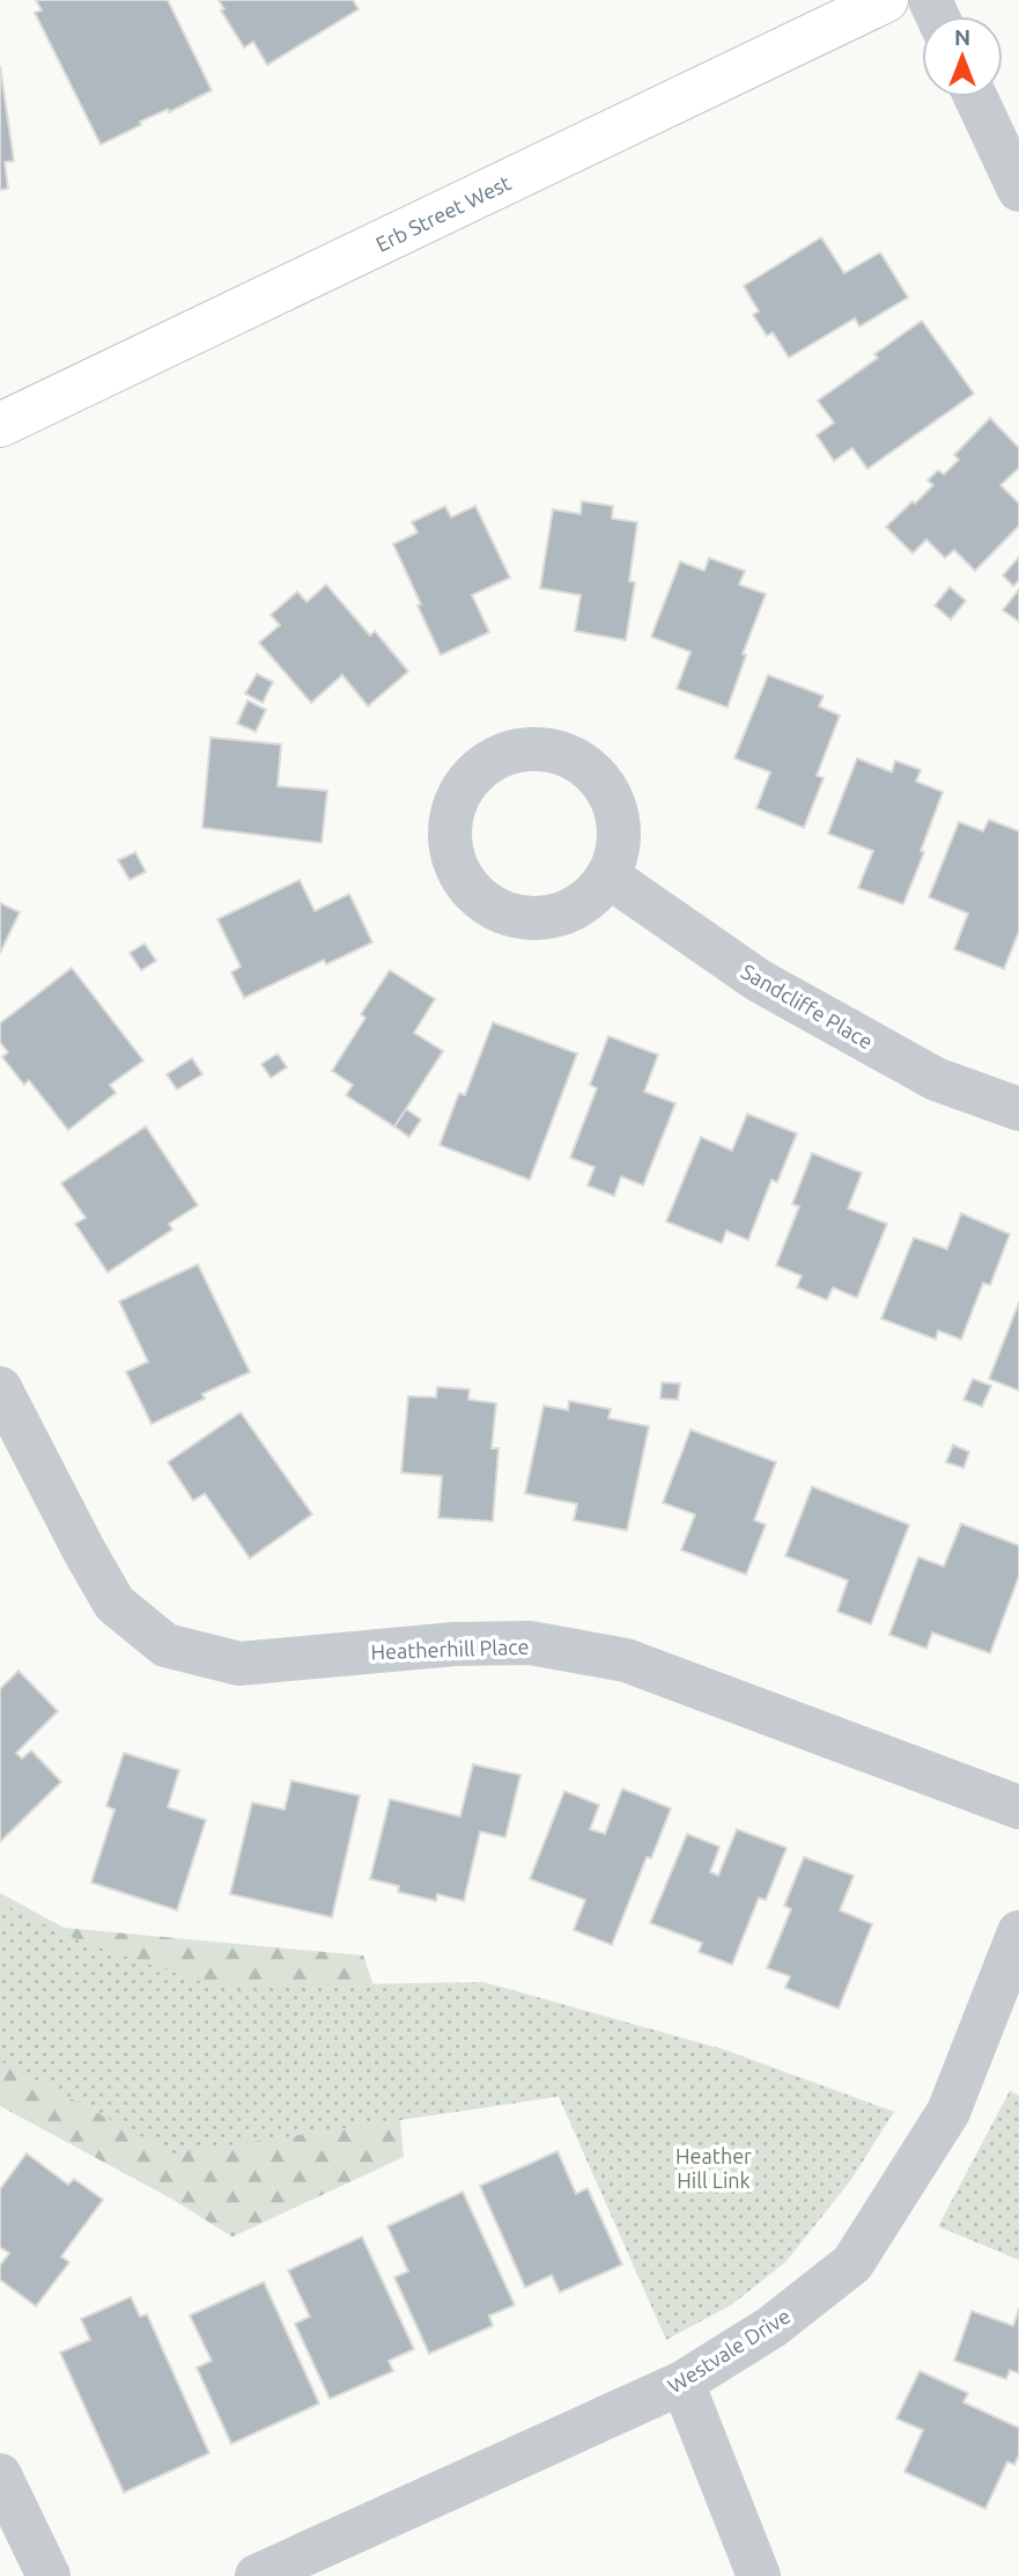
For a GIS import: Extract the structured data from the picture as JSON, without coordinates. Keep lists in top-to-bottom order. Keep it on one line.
{"streets":{"main road":["Erb Street West"],"street":["Sandcliffe Place","Heatherhill Place","Westvale Drive"]},"parks":["Heather Hill Link"],"north":"top"}
